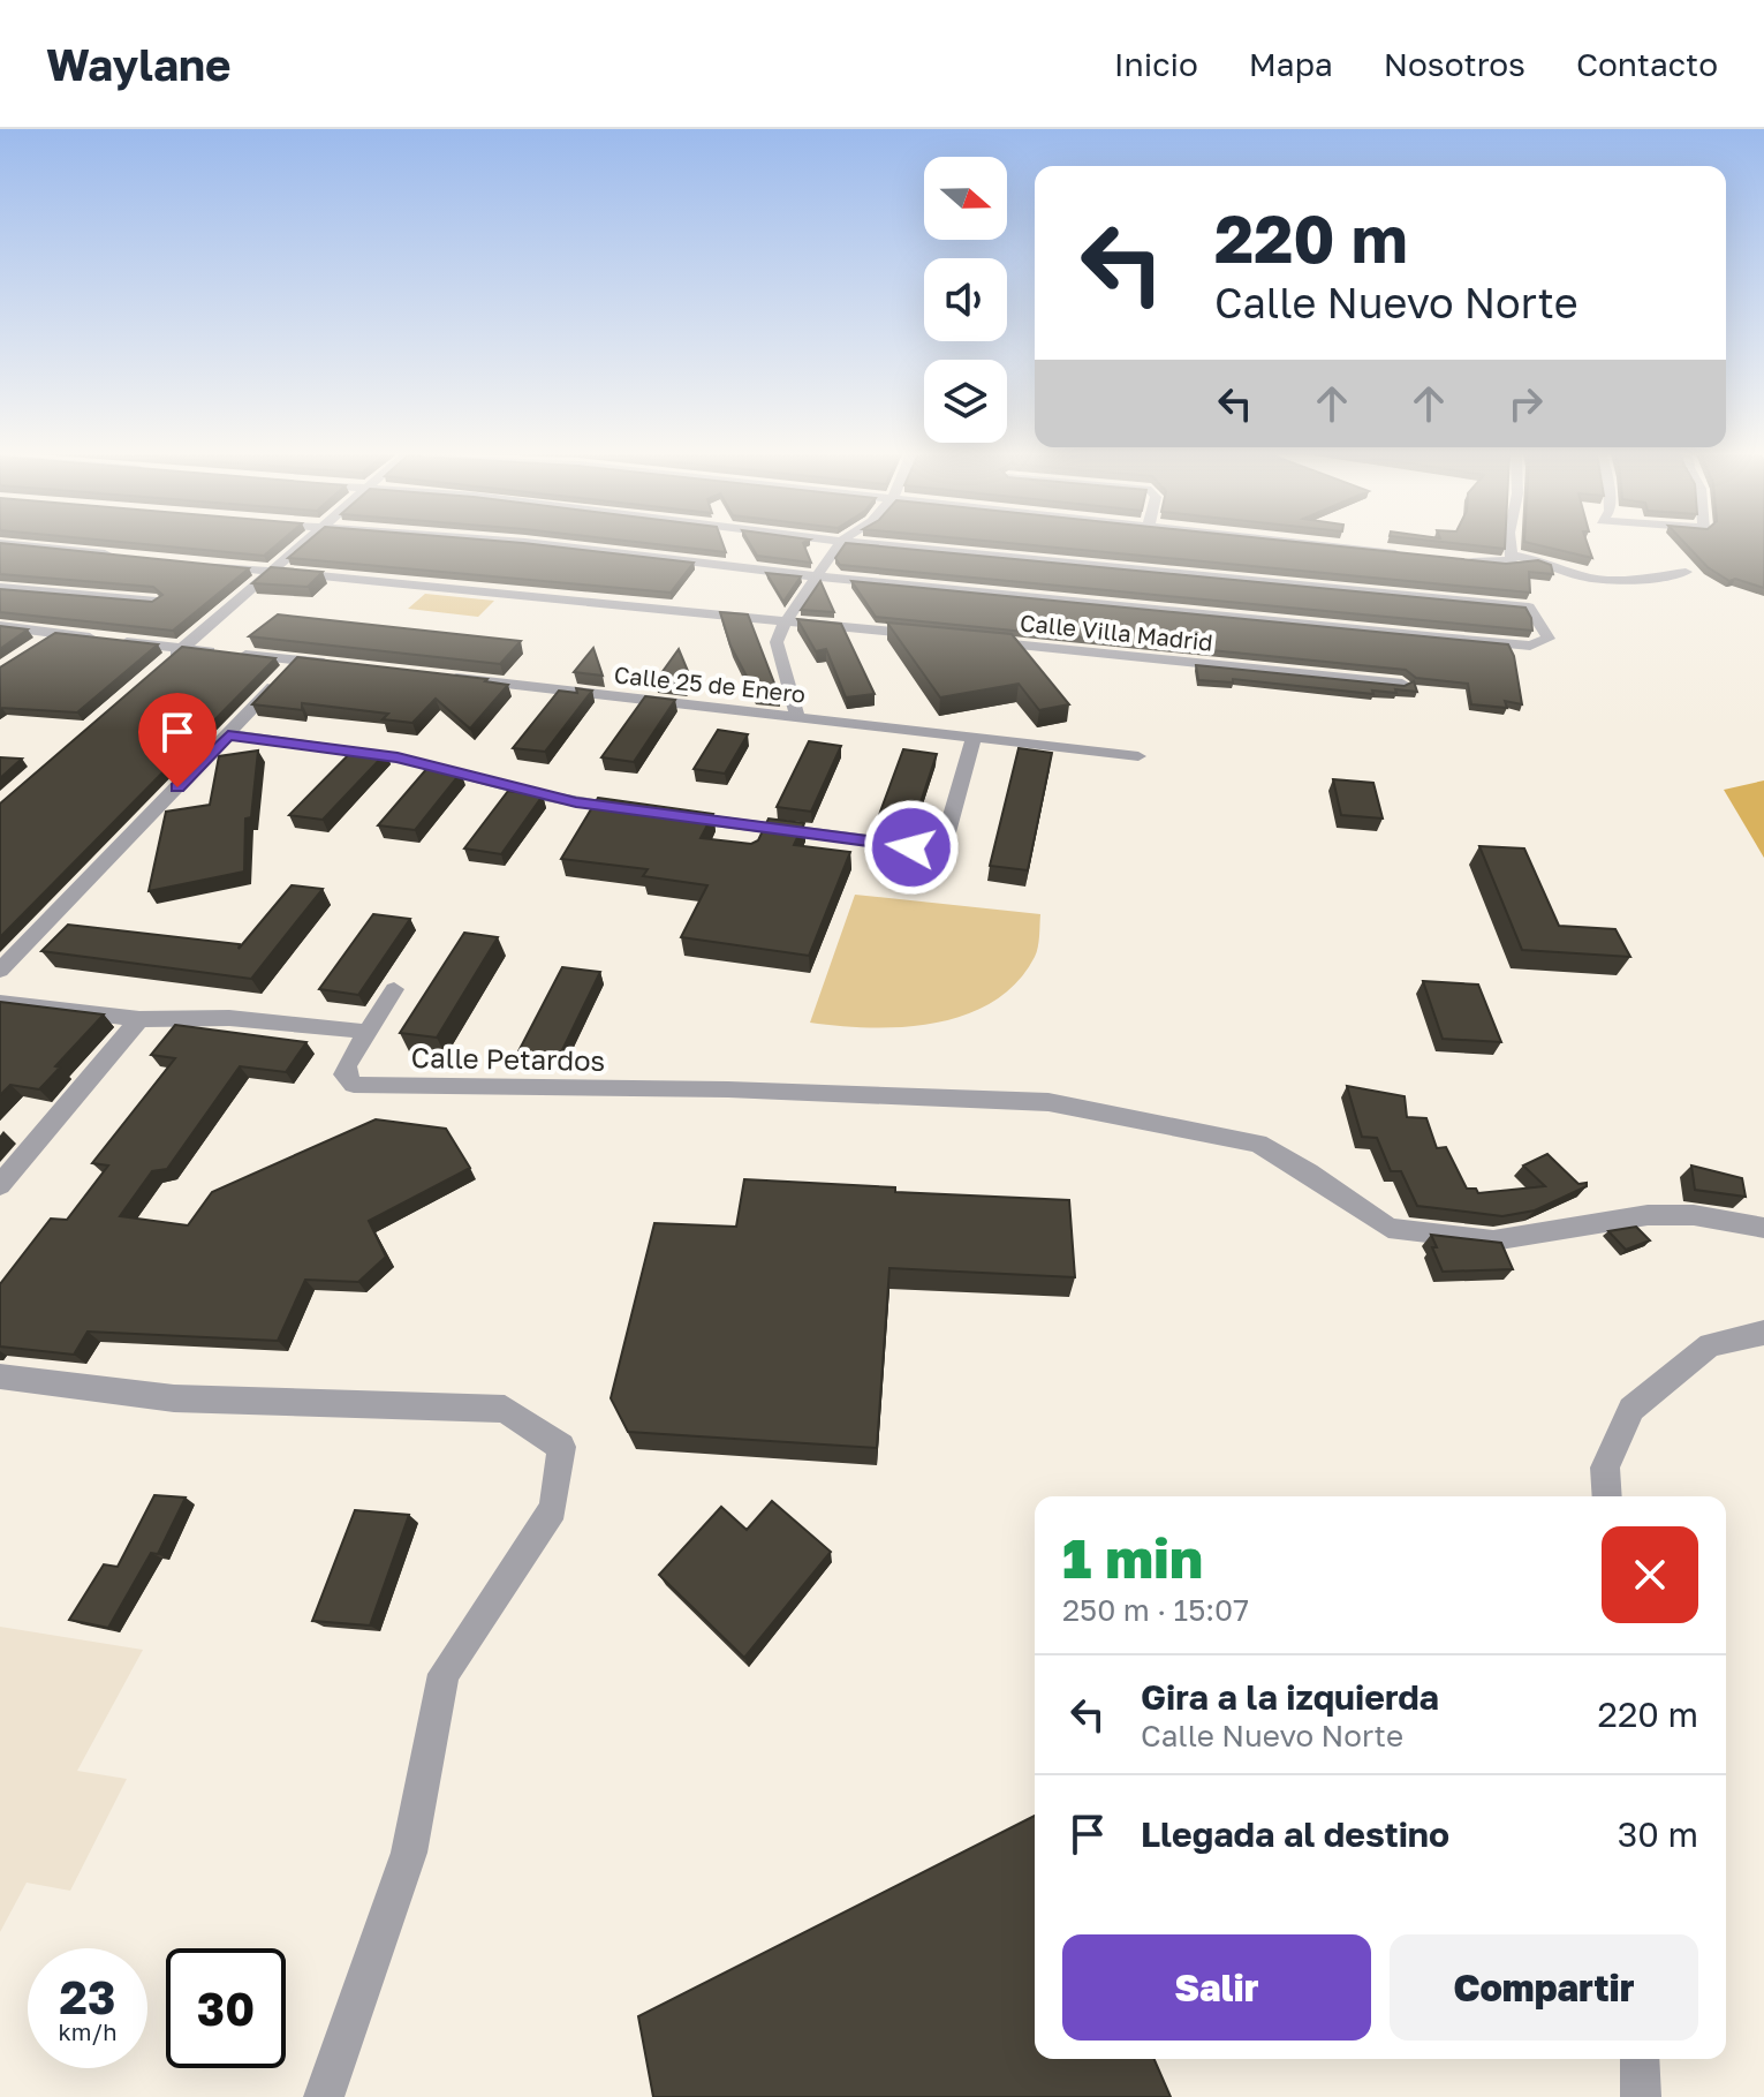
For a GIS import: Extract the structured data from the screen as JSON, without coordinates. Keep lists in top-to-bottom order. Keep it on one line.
{"streets":{"street":["Calle Villa Madrid","Calle 25 de Enero","Calle Petardos"]},"north":"right","page":{"header":"Waylane","nav":["Inicio","Mapa","Nosotros","Contacto"],"turn":["220 m","Calle Nuevo Norte"],"heading":["1 min","250 m · 15:07"],"list":[{"name":"Gira a la izquierda","note":"Calle Nuevo Norte","value":"220 m"},{"name":"Llegada al destino","value":"30 m"}],"buttons":["Salir","Compartir"],"speed":"23 km/h","limit":"30"}}
